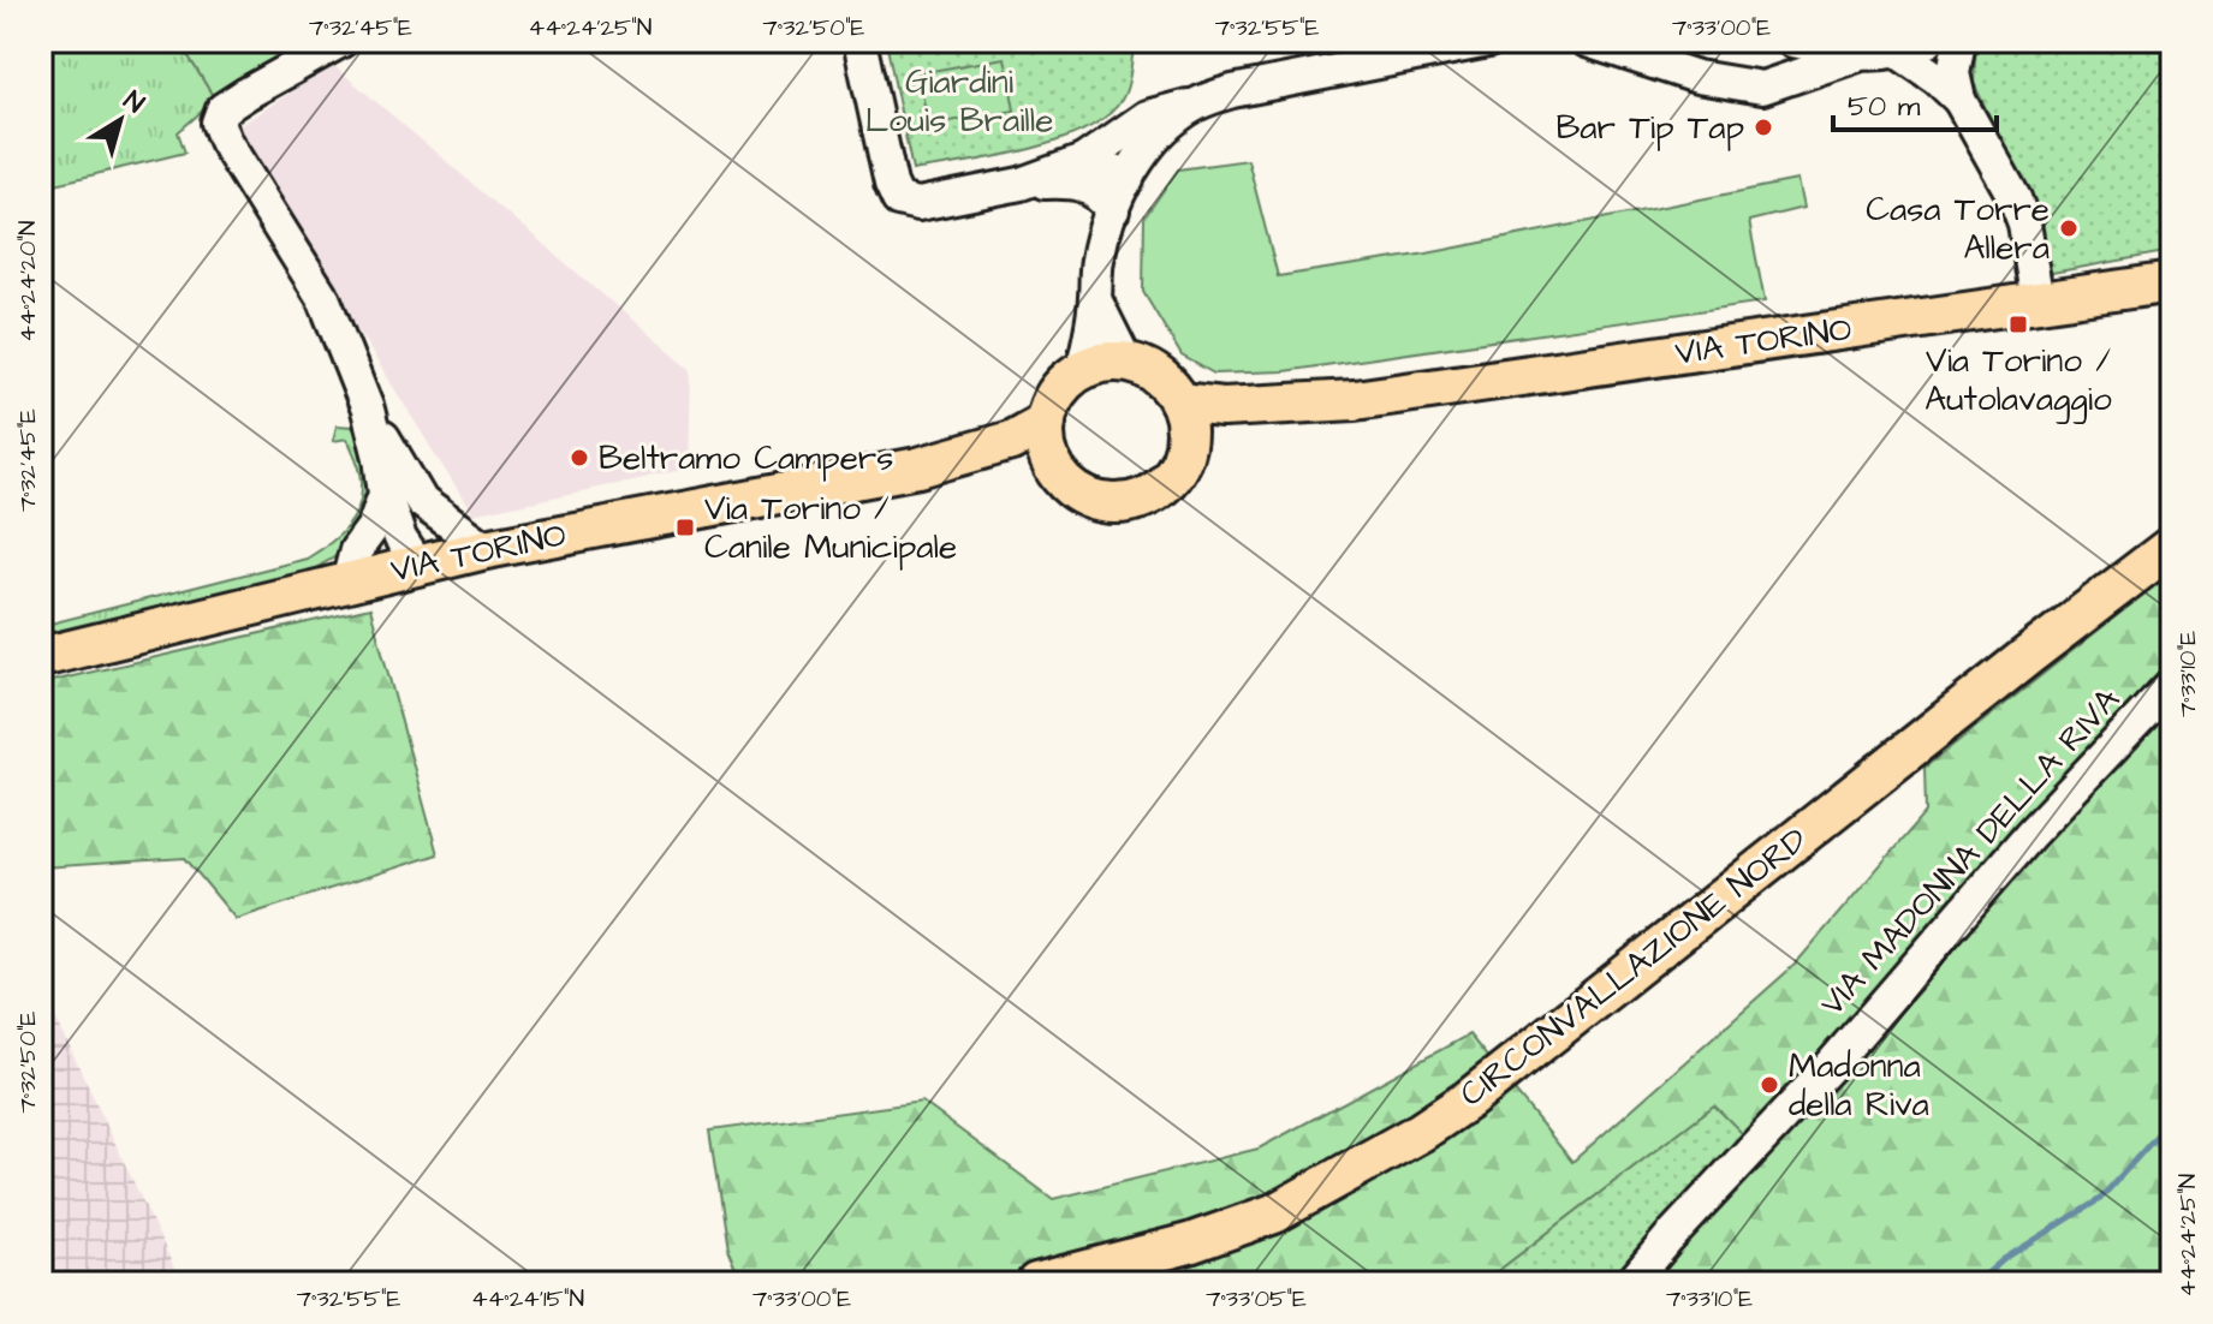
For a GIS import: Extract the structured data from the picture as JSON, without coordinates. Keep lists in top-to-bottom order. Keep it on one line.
{"streets":{"main road":["VIA TORINO","CIRCONVALLAZIONE NORD"],"street":["VIA MADONNA DELLA RIVA"]},"parks":["Giardini Louis Braille"],"places":{"other":["Bar Tip Tap","Casa Torre Allera","Beltramo Campers","Madonna della Riva"],"transit":["Via Torino / Autolavaggio","Via Torino / Canile Municipale"]},"scale_bar":"50 m","north":"top right","coordinates":["7°32'45\"E","44°24'25\"N","7°32'50\"E","7°32'55\"E","7°33'00\"E","44°24'20\"N","7°33'10\"E","44°24'15\"N","7°33'05\"E"]}
